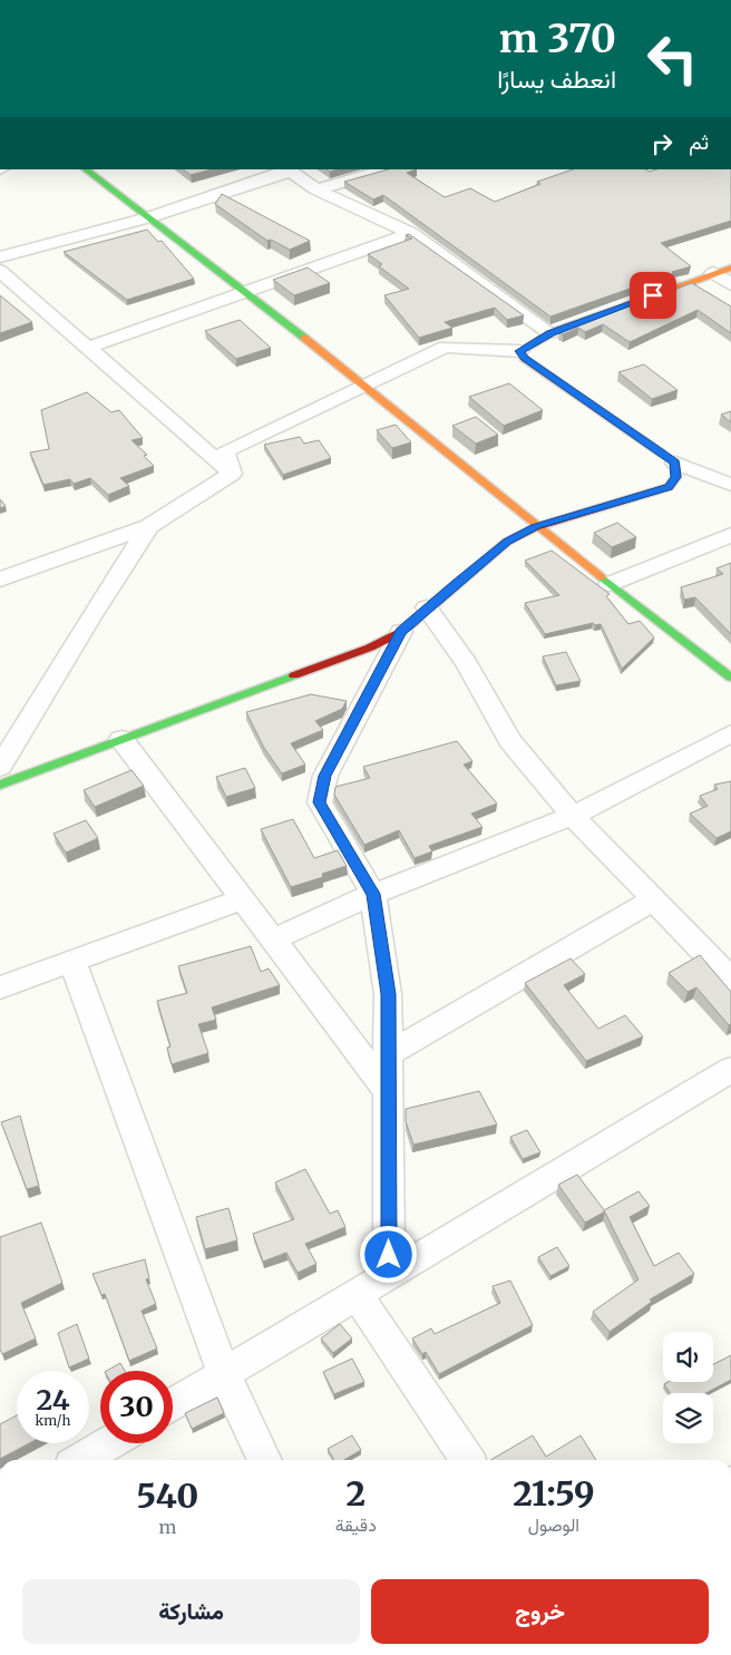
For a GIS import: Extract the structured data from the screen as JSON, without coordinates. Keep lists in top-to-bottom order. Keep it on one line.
{"page":{"turn":["370 m","انعطف يسارًا"],"then":"ثم","speed":"24 km/h","limit":"30","eta":["21:59","الوصول","2","دقيقة","540","m"],"buttons":["خروج","مشاركة"]}}
